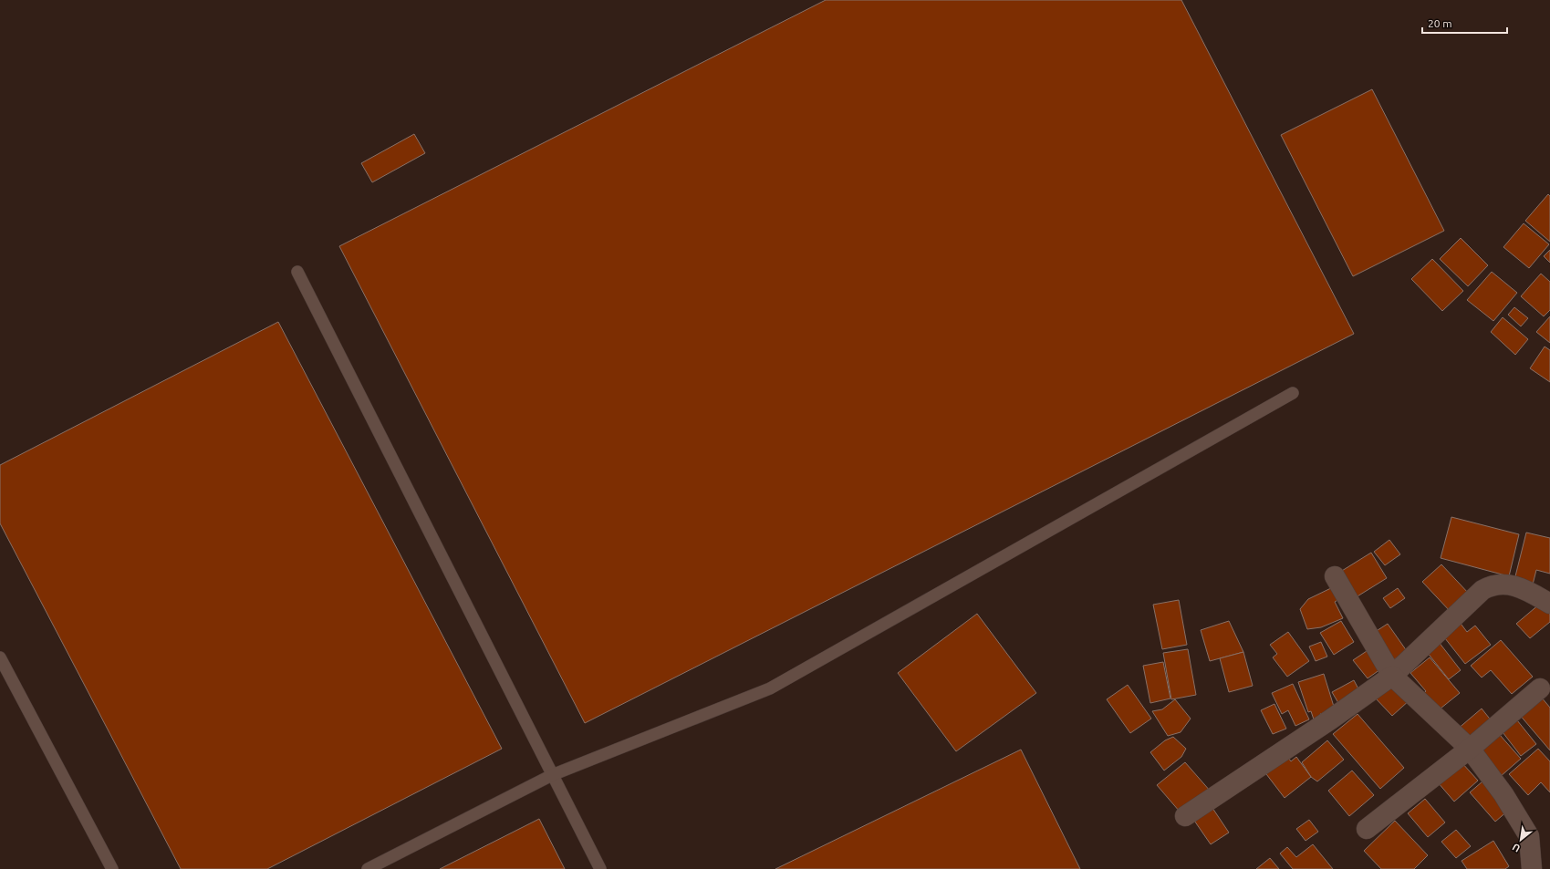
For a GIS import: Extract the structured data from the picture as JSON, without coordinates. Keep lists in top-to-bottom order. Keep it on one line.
{"scale_bar":"20 m","north":"bottom left"}
